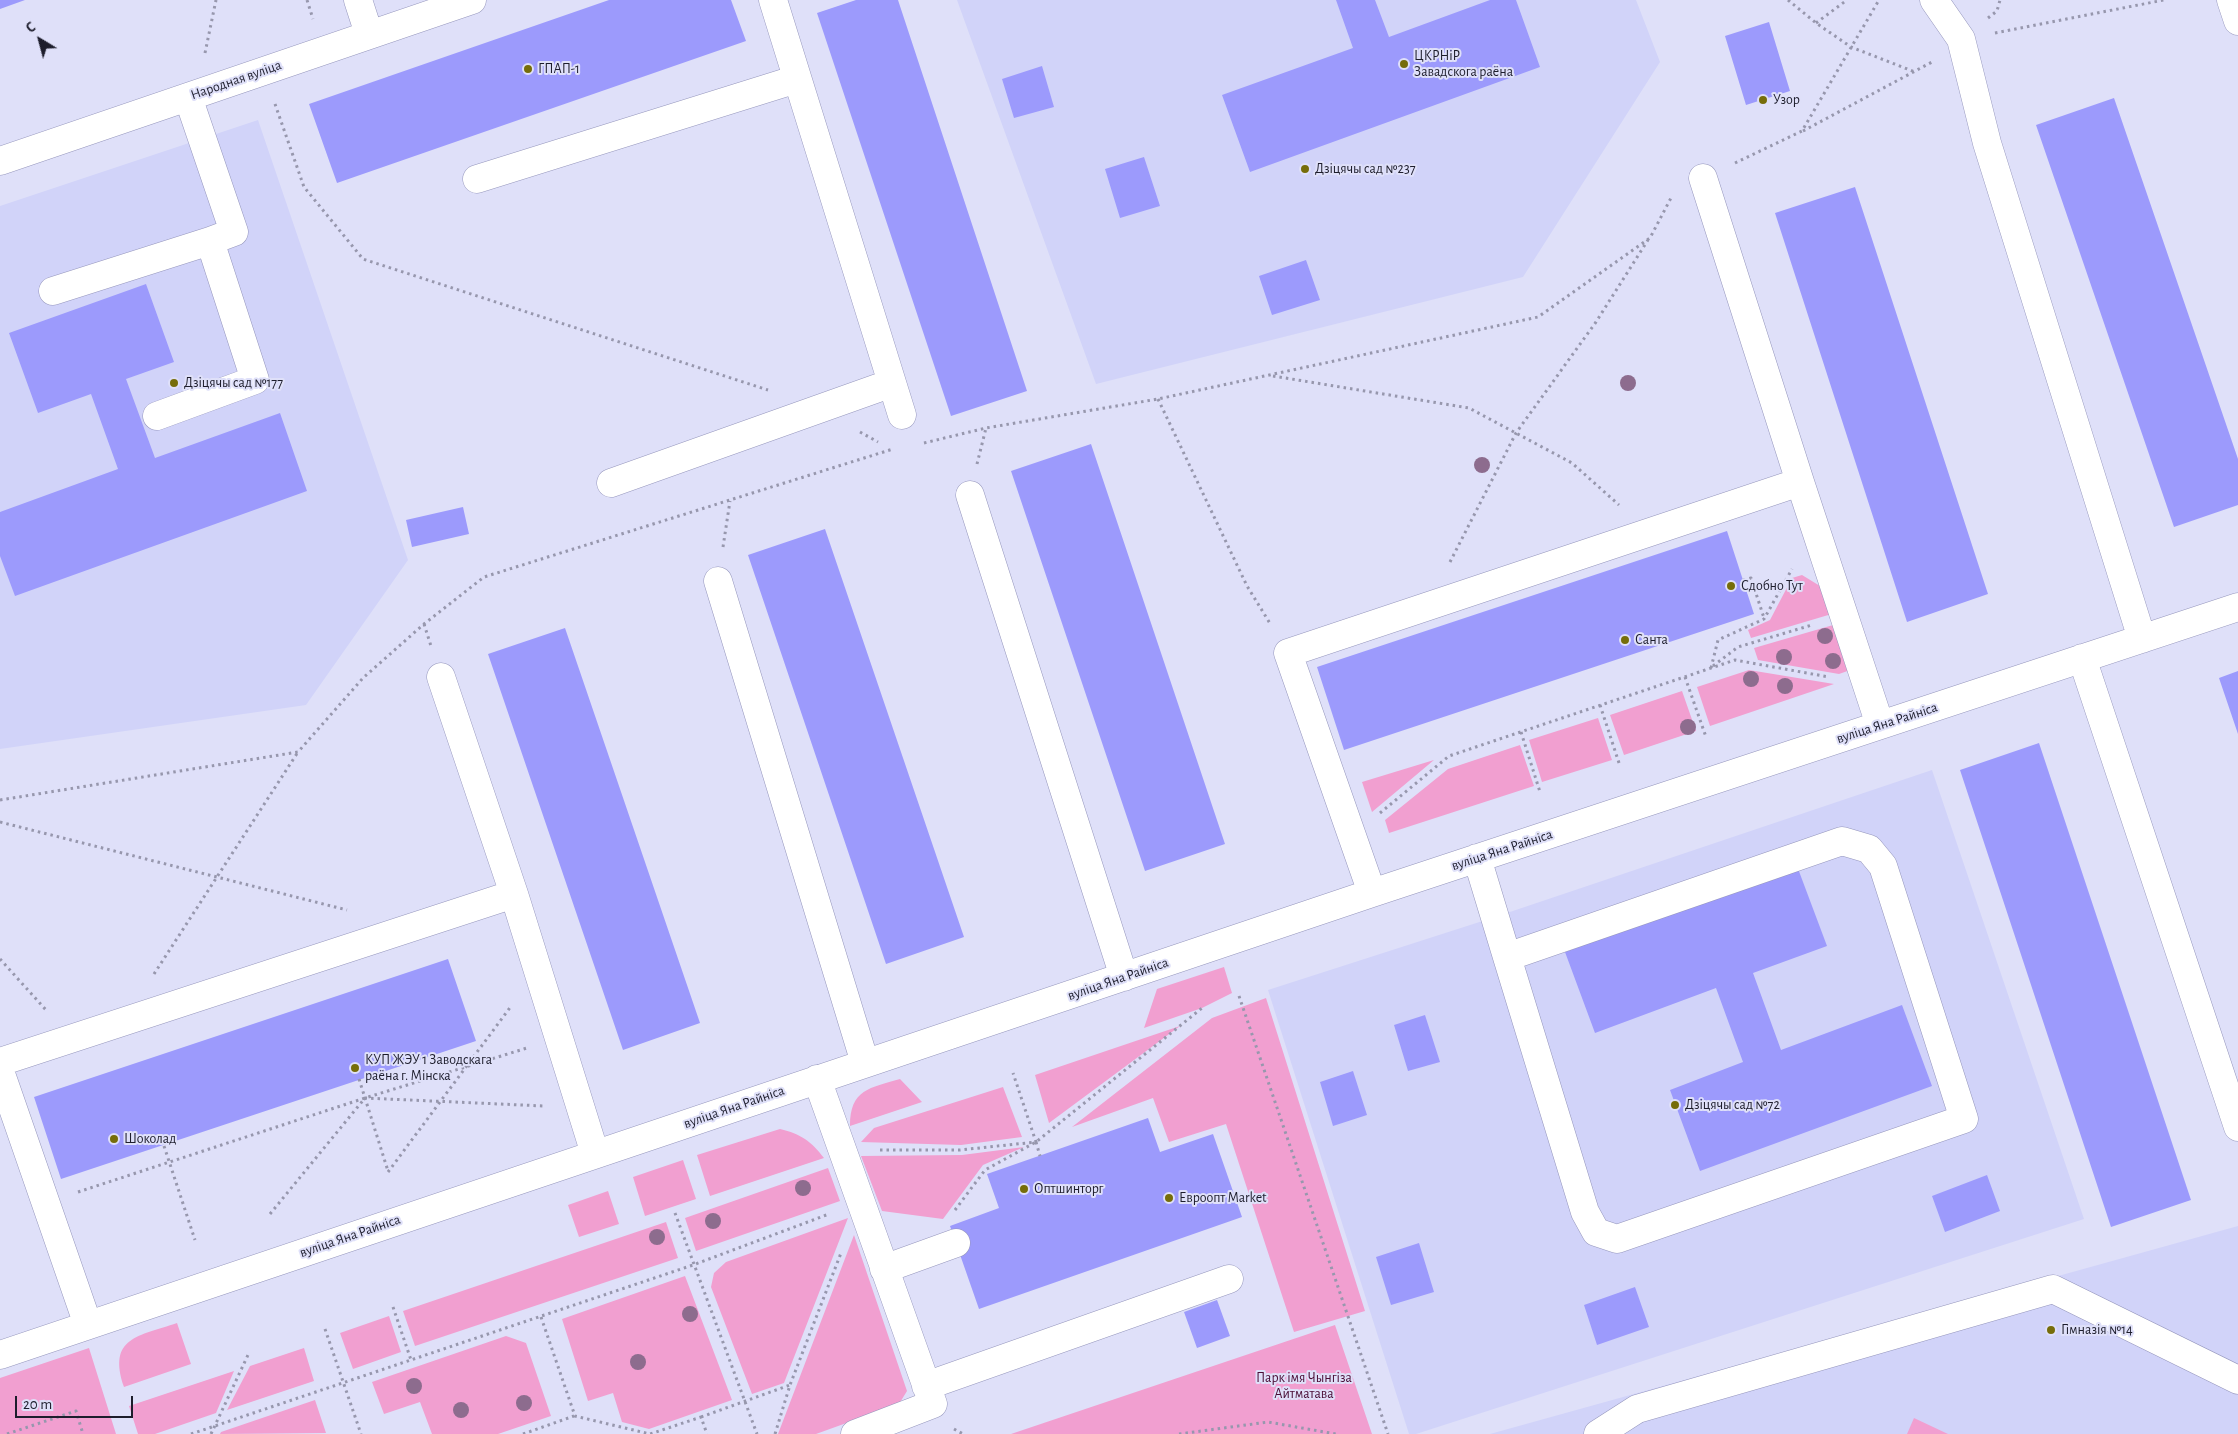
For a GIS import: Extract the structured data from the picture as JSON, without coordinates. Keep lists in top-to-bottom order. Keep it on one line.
{"streets":{"street":["Народная вуліца","вуліца Яна Райніса"]},"parks":["Парк імя Чынгіза Айтматава"],"places":["ЦКРНіР Завадскога раёна","ГПАП-1","Узор","Дзіцячы сад №237","Дзіцячы сад №177","Сдобно Тут","Санта","КУП ЖЭУ 1 Заводскага раёна г. Мінска","Дзіцячы сад №72","Шоколад","Оптшинторг","Евроопт Market","Гімназія №14"],"scale_bar":"20 m","north":"top left"}
